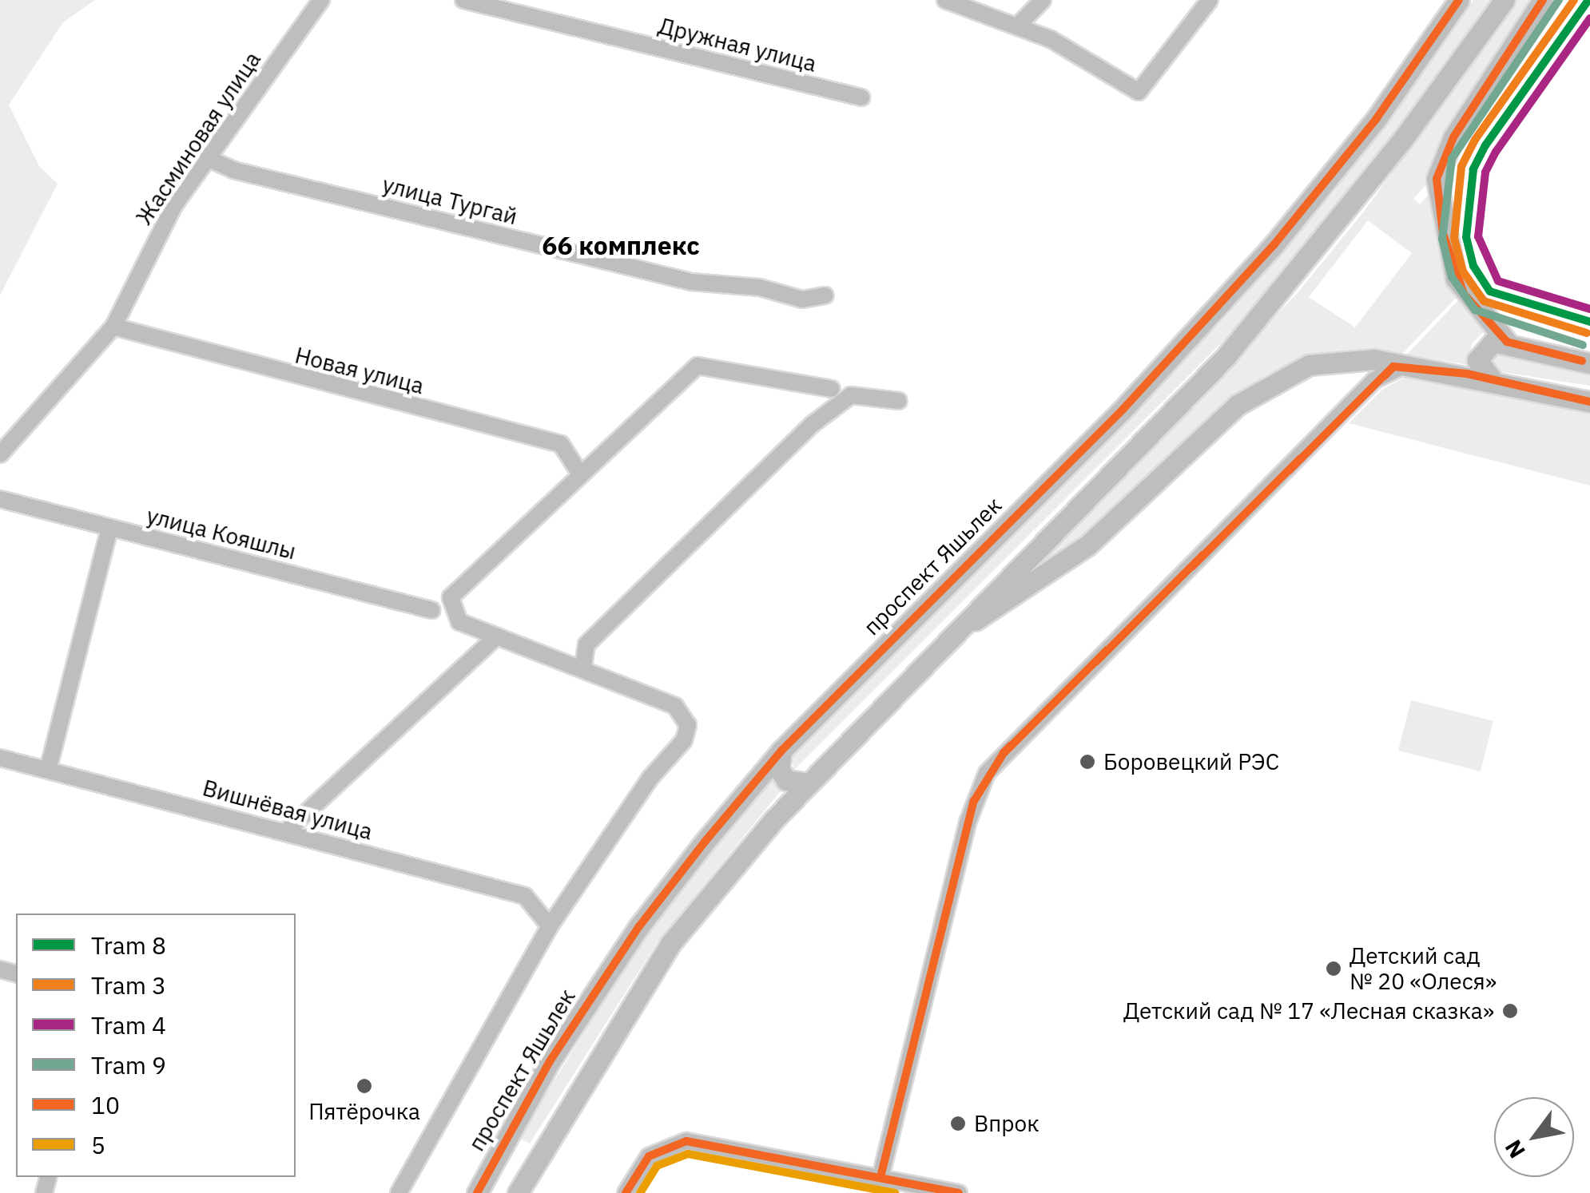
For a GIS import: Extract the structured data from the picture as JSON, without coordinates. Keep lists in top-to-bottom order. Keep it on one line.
{"streets":{"main road":["проспект Яшьлек"],"street":["Дружная улица","Жасминовая улица","улица Тургай","Новая улица","улица Кояшлы","Вишнёвая улица"]},"crossings":[["Жасминовая улица","улица Тургай"],["Жасминовая улица","Новая улица"]],"districts":["66 комплекс"],"places":["Боровецкий РЭС","Детский сад № 20 «Олеся»","Детский сад № 17 «Лесная сказка»","Пятёрочка","Впрок"],"lines":["tram line 8","tram line 3","tram line 9","transit line 10","tram line 4","transit line 5"],"legend":["Tram 8","Tram 3","Tram 4","Tram 9","10","5"],"north":"bottom left"}
